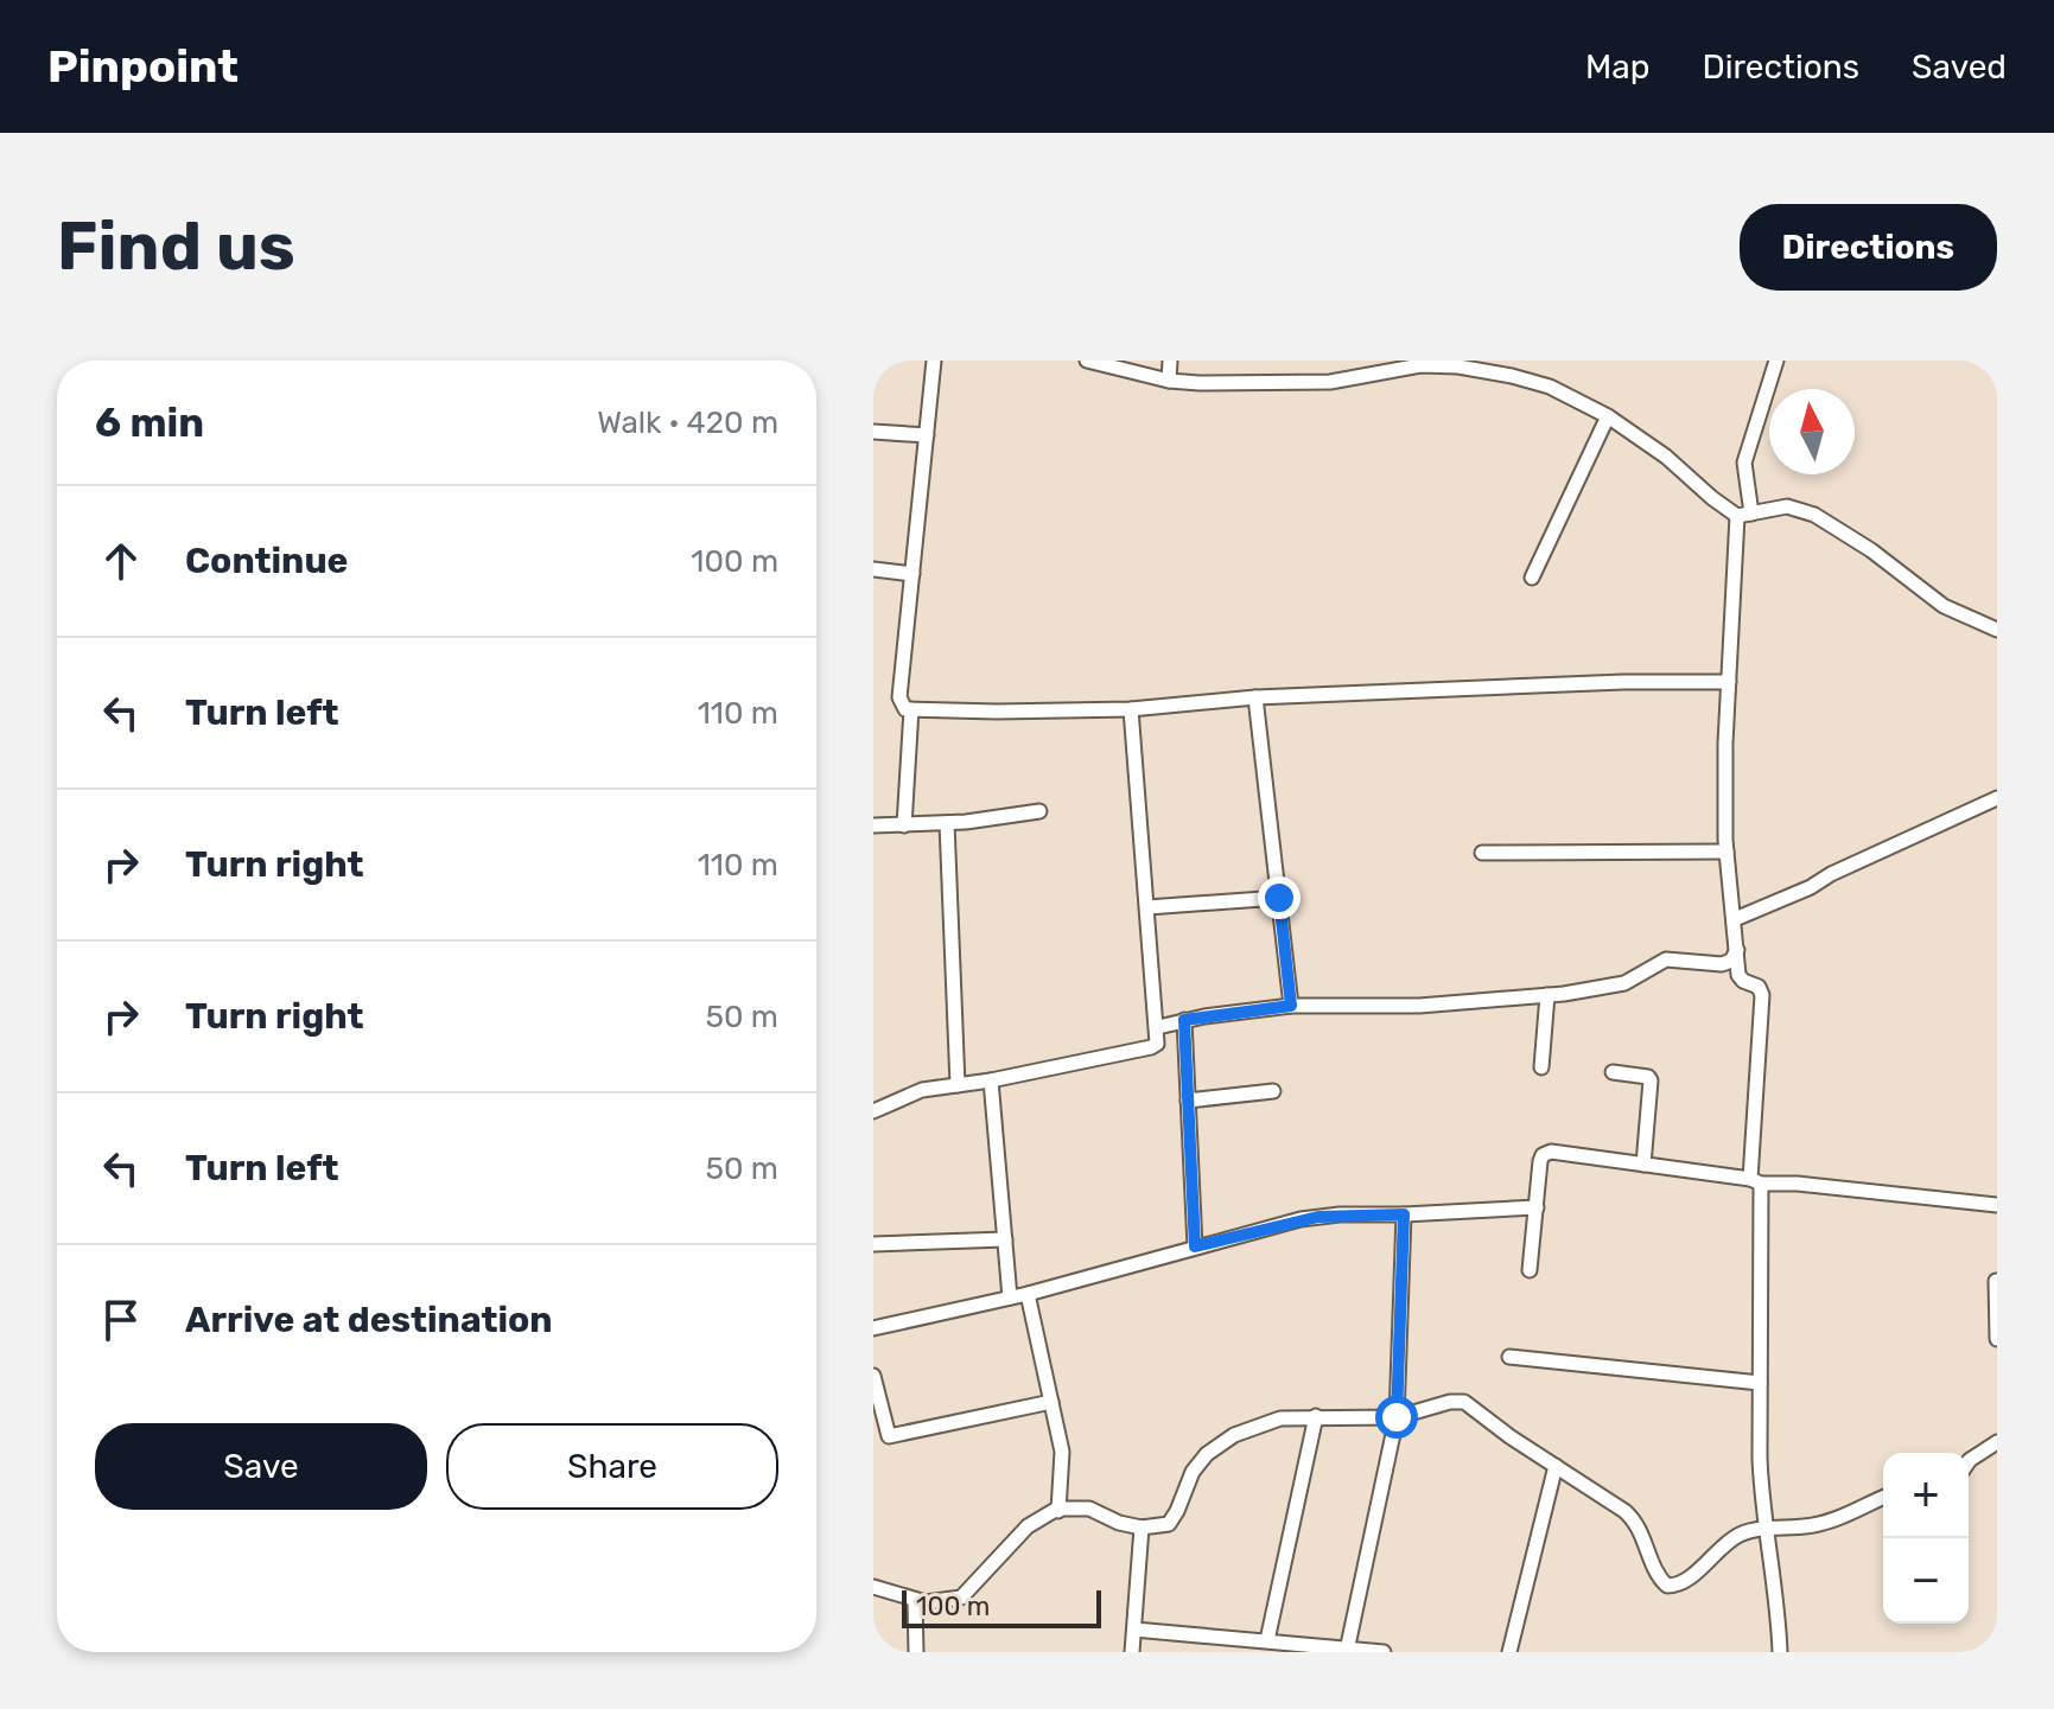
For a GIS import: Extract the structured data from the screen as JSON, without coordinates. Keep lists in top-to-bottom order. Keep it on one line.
{"scale_bar":"100 m","north":"top","page":{"header":"Pinpoint","nav":["Map","Directions","Saved"],"buttons":["Directions",["Save","Share"]],"title":"Find us","heading":["6 min","Walk · 420 m"],"list":[["Continue","100 m"],["Turn left","110 m"],["Turn right","110 m"],["Turn right","50 m"],["Turn left","50 m"],"Arrive at destination"],"map_buttons":["+","−"],"scale":"100 m"}}
